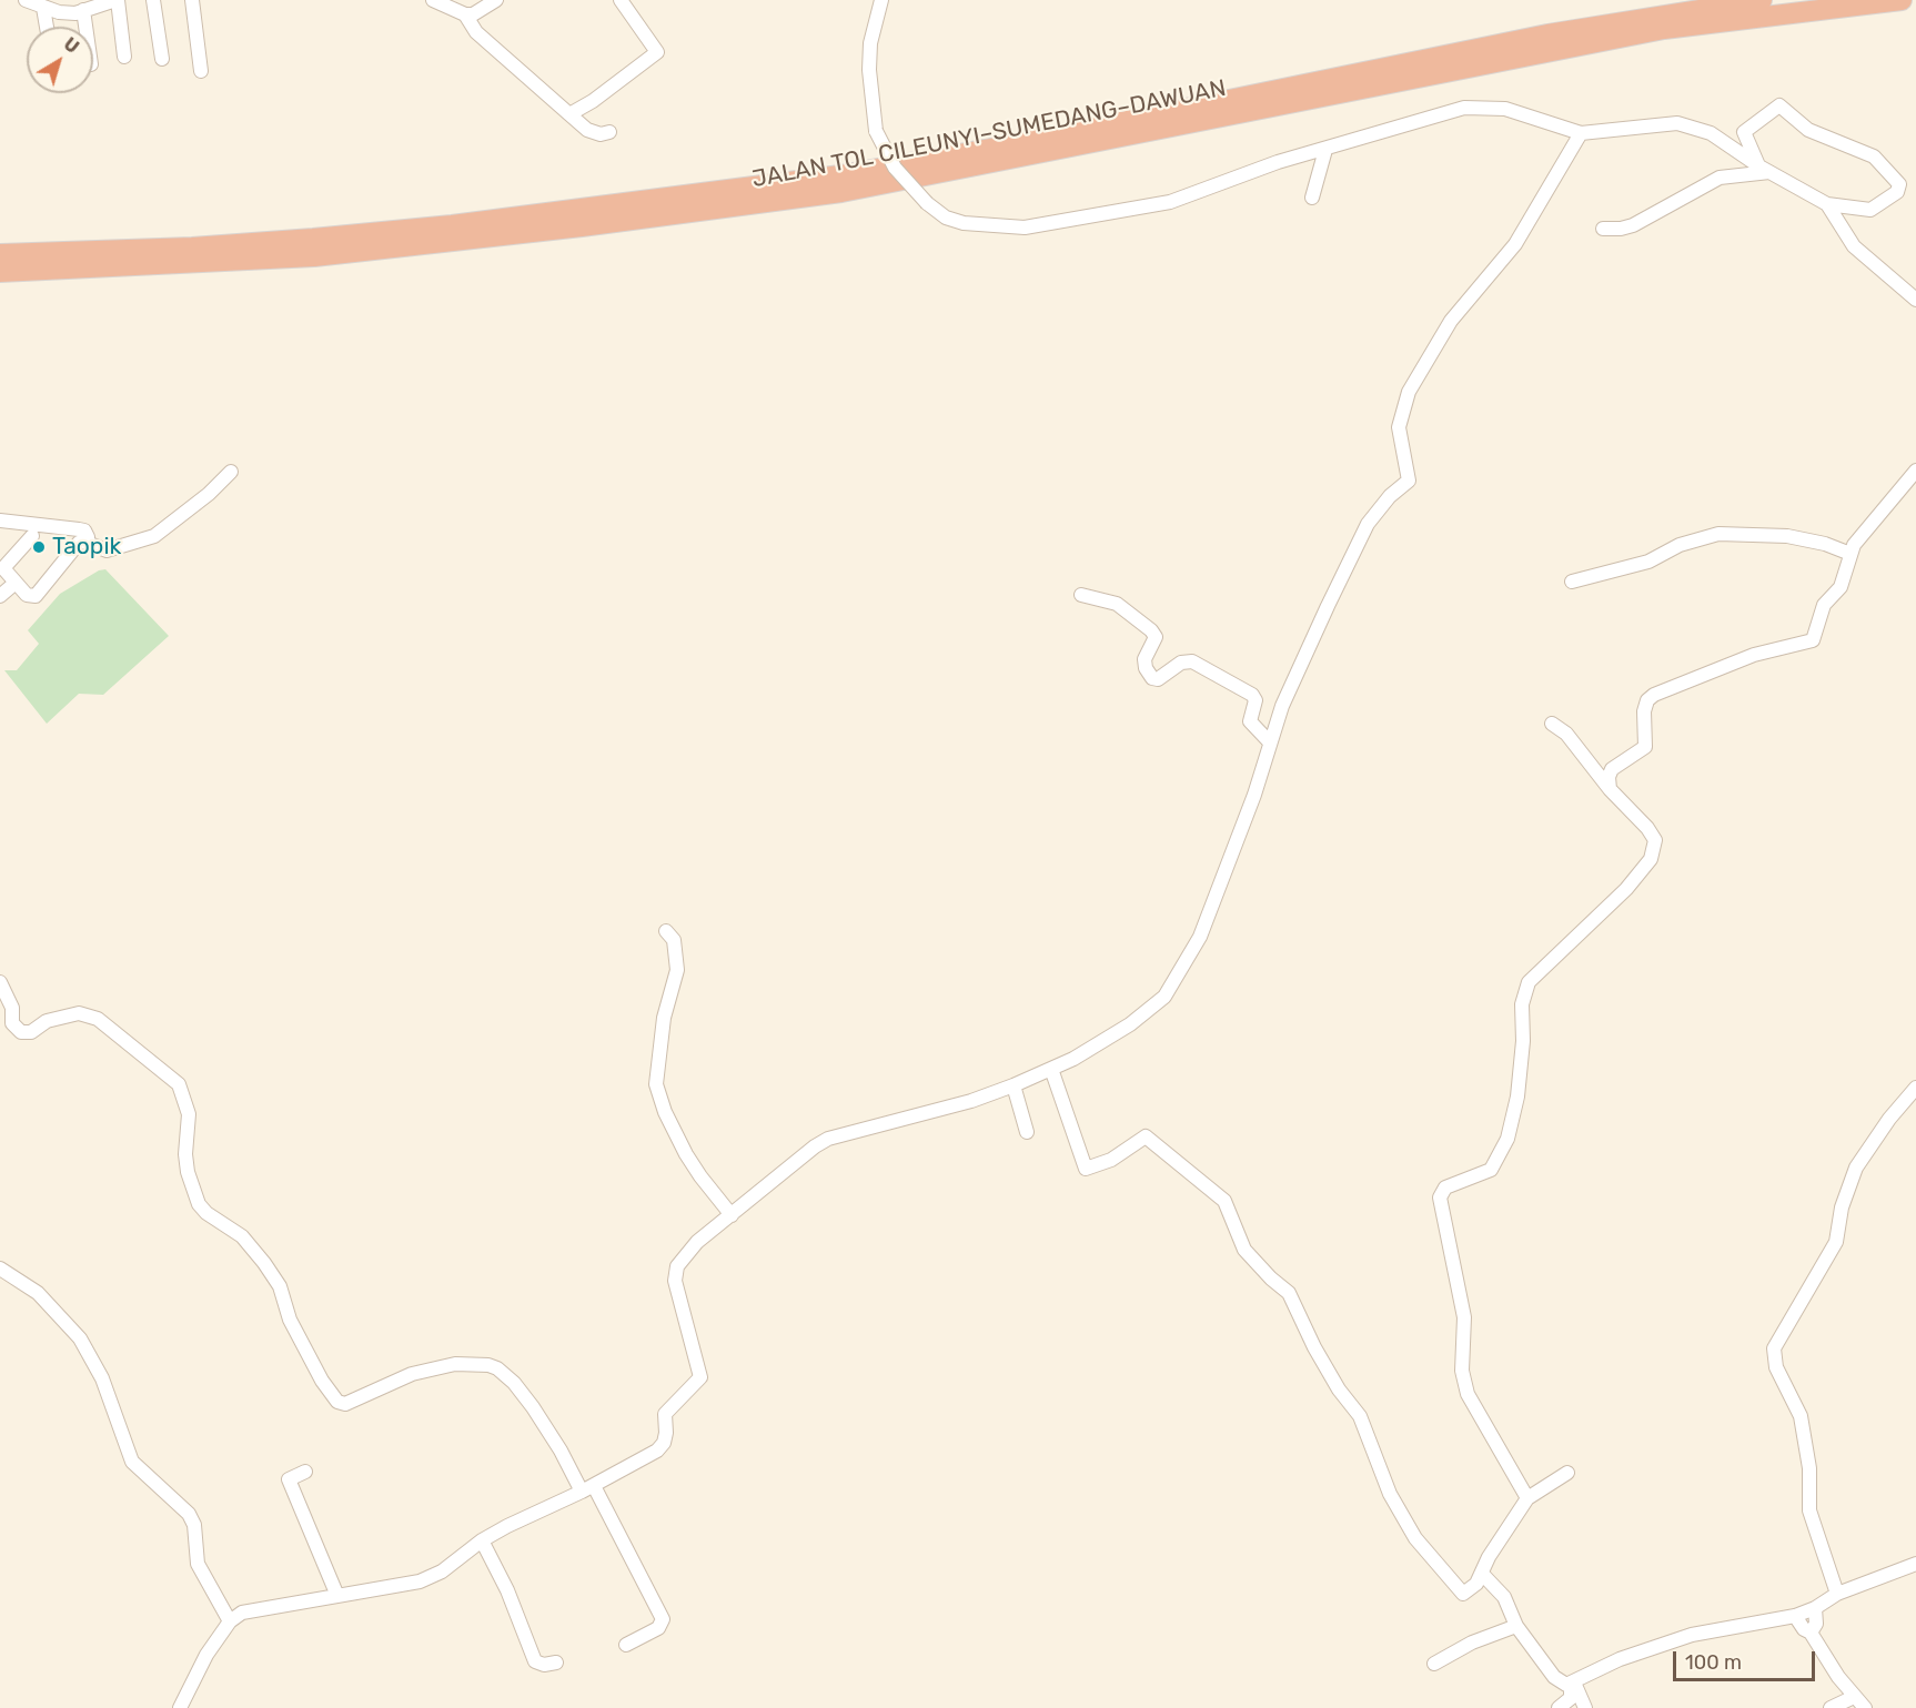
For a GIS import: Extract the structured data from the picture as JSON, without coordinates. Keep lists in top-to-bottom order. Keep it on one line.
{"streets":{"highway":["JALAN TOL CILEUNYI–SUMEDANG–DAWUAN"]},"places":["Taopik"],"scale_bar":"100 m","north":"top right"}
